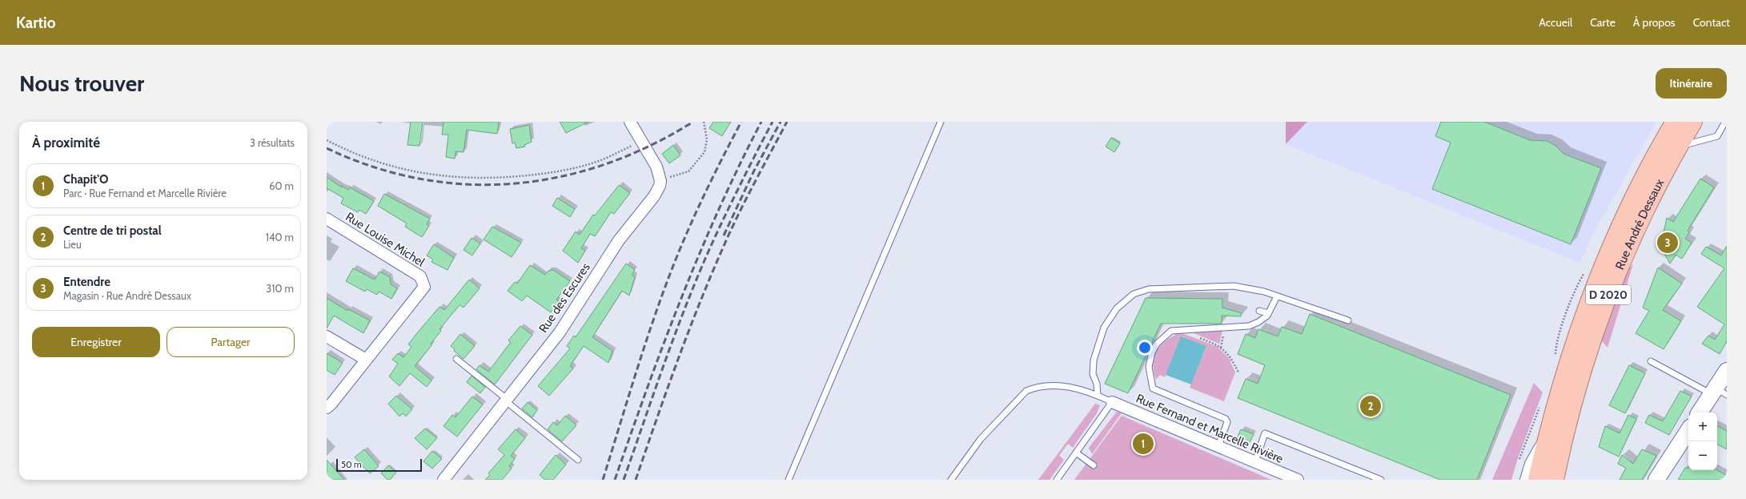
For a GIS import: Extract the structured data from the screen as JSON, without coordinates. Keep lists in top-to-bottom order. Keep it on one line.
{"streets":{"main road":["Rue André Dessaux","D 2020"],"street":["Rue Louise Michel","Rue des Escures","Rue Fernand et Marcelle Rivière"]},"scale_bar":"50 m","page":{"header":"Kartio","nav":["Accueil","Carte","À propos","Contact"],"buttons":["Itinéraire",["Enregistrer","Partager"]],"title":"Nous trouver","heading":["À proximité","3 résultats"],"list":[{"mark":"1","name":"Chapit'O","note":"Parc · Rue Fernand et Marcelle Rivière","value":"60 m"},{"mark":"2","name":"Centre de tri postal","note":"Lieu","value":"140 m"},{"mark":"3","name":"Entendre","note":"Magasin · Rue André Dessaux","value":"310 m"}],"pins":["3","2","1"],"map_buttons":["+","−"],"scale":"50 m"}}
